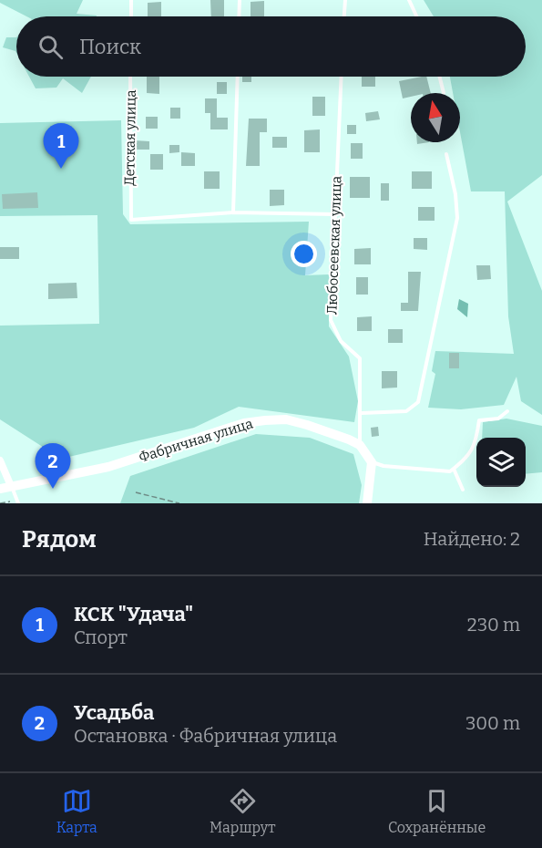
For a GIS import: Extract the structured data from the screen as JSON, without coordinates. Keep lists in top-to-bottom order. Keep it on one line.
{"streets":{"street":["Фабричная улица"],"lane":["Детская улица","Любосеевская улица"]},"crossings":[["Любосеевская улица","Фабричная улица"]],"north":"top","page":{"search":"Поиск","pins":["1","2"],"heading":["Рядом","Найдено: 2"],"list":[{"mark":"1","name":"КСК \"Удача\"","note":"Спорт","value":"230 m"},{"mark":"2","name":"Усадьба","note":"Остановка · Фабричная улица","value":"300 m"}],"nav":["Карта","Маршрут","Сохранённые"]}}
